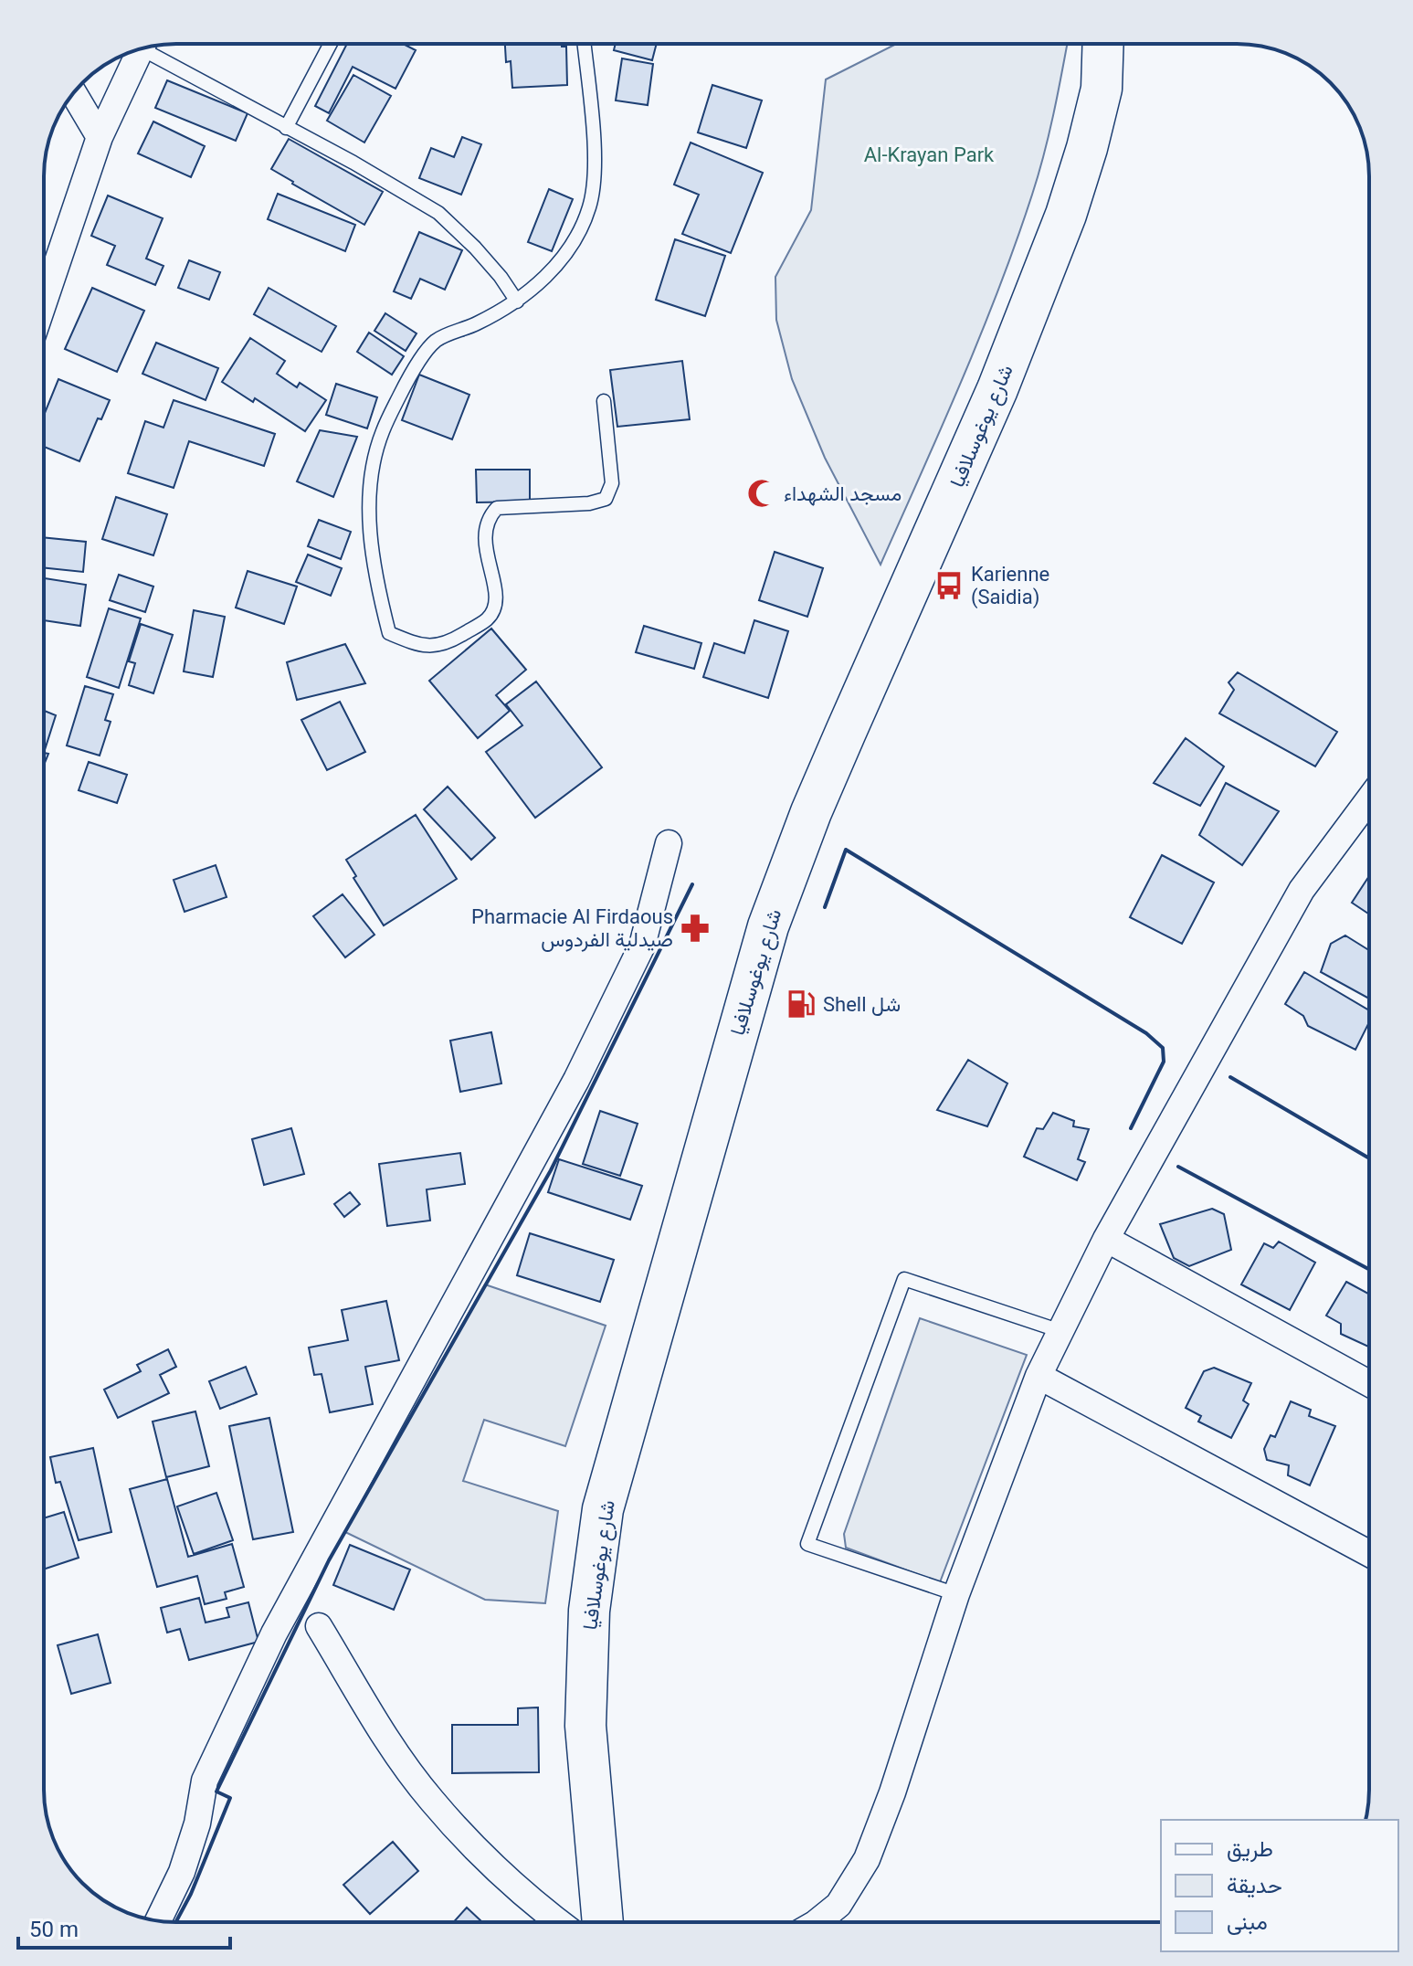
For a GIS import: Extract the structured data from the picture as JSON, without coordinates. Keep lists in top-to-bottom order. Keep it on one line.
{"streets":{"main road":["شارع يوغوسلافيا"]},"parks":["Al-Krayan Park"],"places":{"mosque":["مسجد الشهداء"],"bus stop":["Karienne (Saidia)"],"pharmacy":["Pharmacie Al Firdaous صيدلية الفردوس"],"fuel station":["Shell شل"]},"legend":["طريق","حديقة","مبنى"],"scale_bar":"50 m"}
